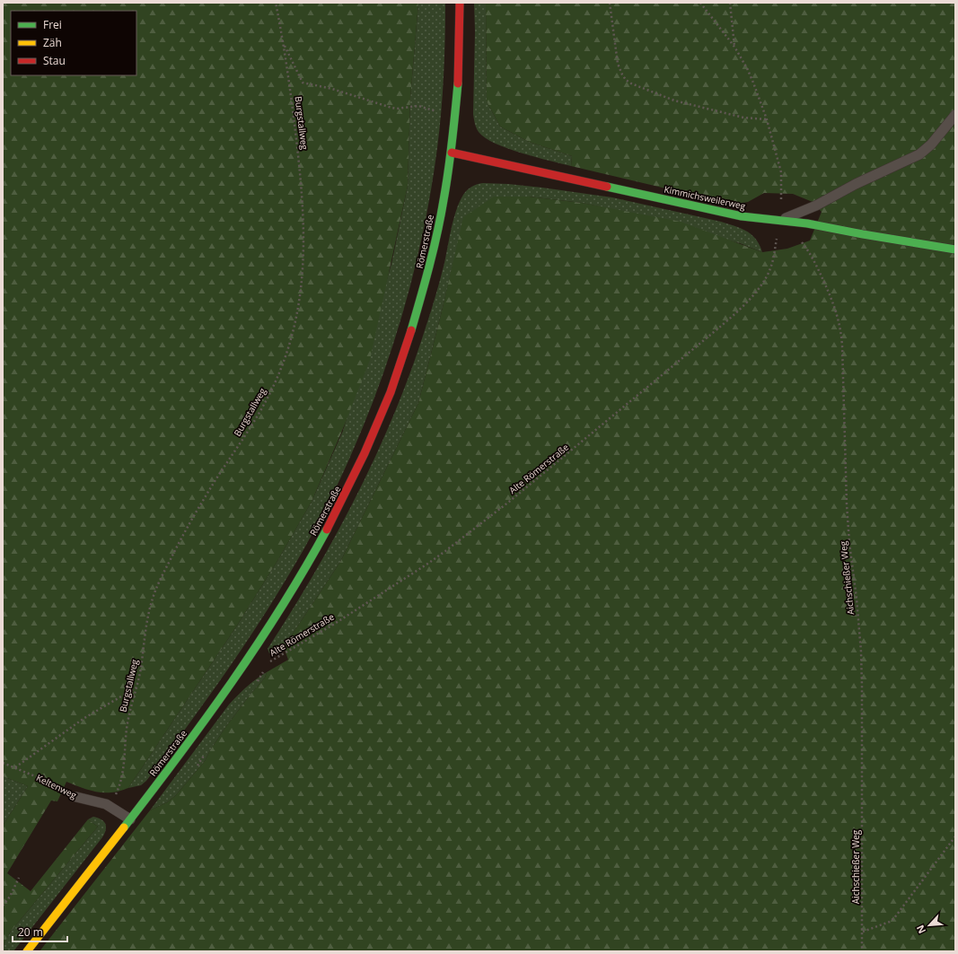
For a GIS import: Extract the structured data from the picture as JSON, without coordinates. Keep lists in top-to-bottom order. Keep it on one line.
{"streets":{"street":["Kimmichsweilerweg","Römerstraße"],"lane":["Keltenweg"],"path":["Burgstallweg","Alte Römerstraße","Aichschießer Weg"]},"crossings":[["Burgstallweg","Keltenweg"],["Kimmichsweilerweg","Römerstraße"],["Kimmichsweilerweg","Alte Römerstraße"],["Römerstraße","Alte Römerstraße"],["Römerstraße","Keltenweg"]],"legend":["Frei","Zäh","Stau"],"scale_bar":"20 m","north":"bottom left"}
